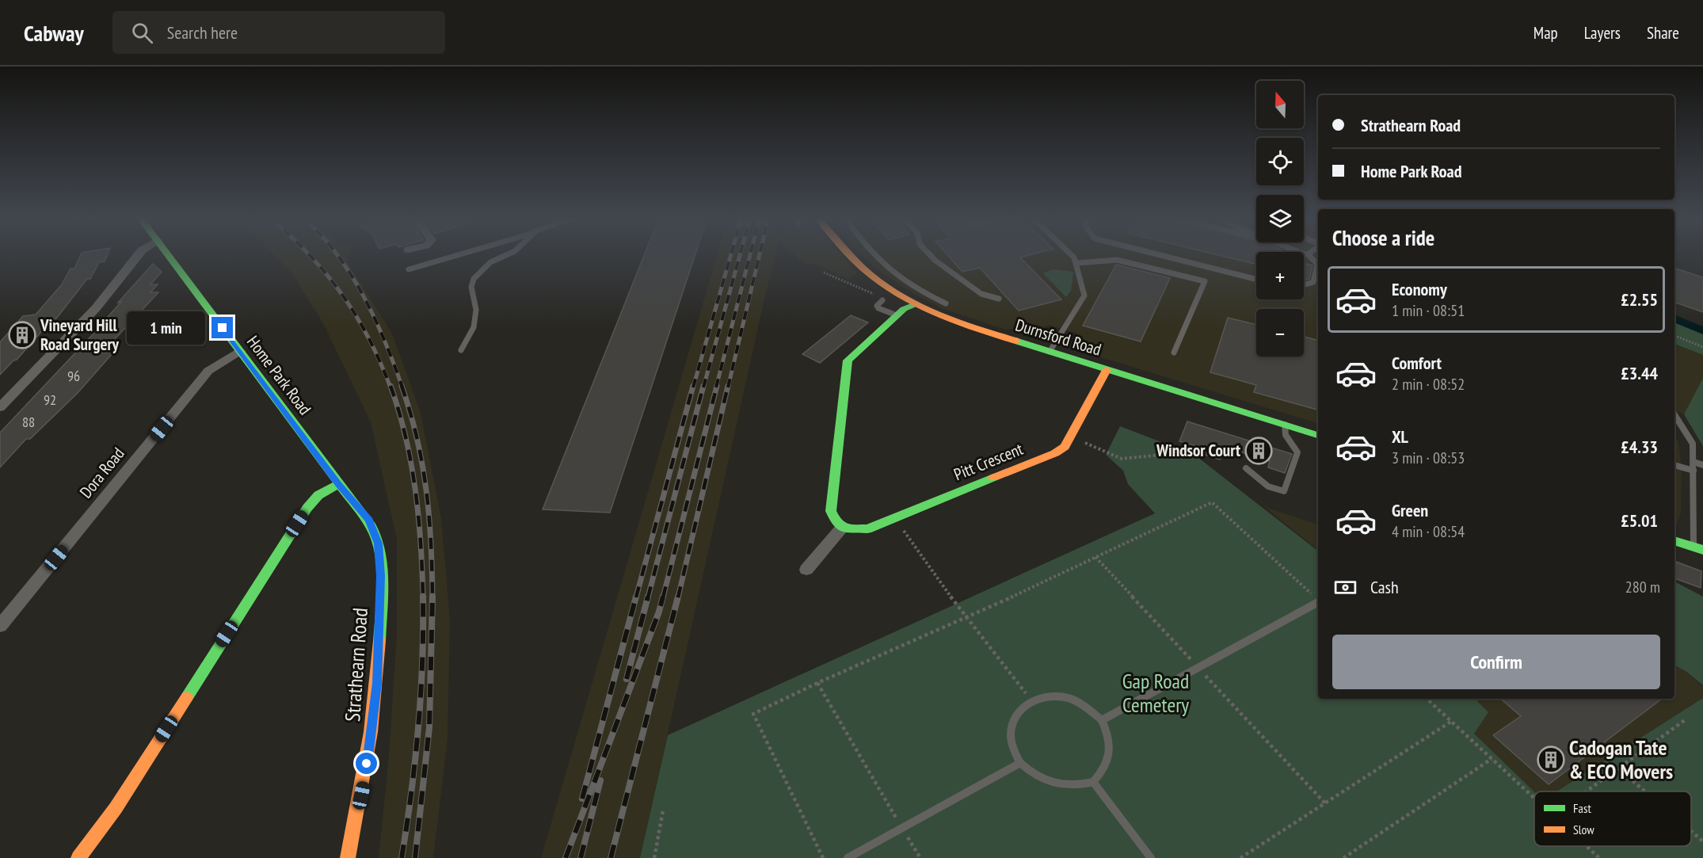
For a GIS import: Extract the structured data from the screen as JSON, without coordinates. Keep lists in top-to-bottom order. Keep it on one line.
{"streets":{"street":["Durnsford Road","Home Park Road","Pitt Crescent","Dora Road","Strathearn Road"]},"crossings":[["Durnsford Road","Pitt Crescent"],["Home Park Road","Dora Road"],["Home Park Road","Strathearn Road"]],"parks":["Gap Road Cemetery"],"places":{"building":["Vineyard Hill Road Surgery","Windsor Court","Cadogan Tate & ECO Movers"]},"house_numbers":["96","92","88"],"legend":["Fast","Slow"],"north":"top","page":{"header":"Cabway","search":"Search here","nav":["Map","Layers","Share"],"map_buttons":["+","−"],"banner":["Strathearn Road","Home Park Road"],"heading":"Choose a ride","list":[{"name":"Economy","note":"1 min · 08:51","value":"£2.55"},{"name":"Comfort","note":"2 min · 08:52","value":"£3.44"},{"name":"XL","note":"3 min · 08:53","value":"£4.33"},{"name":"Green","note":"4 min · 08:54","value":"£5.01"}],"bubble":"1 min","pay":["Cash","280 m"],"buttons":"Confirm"}}
